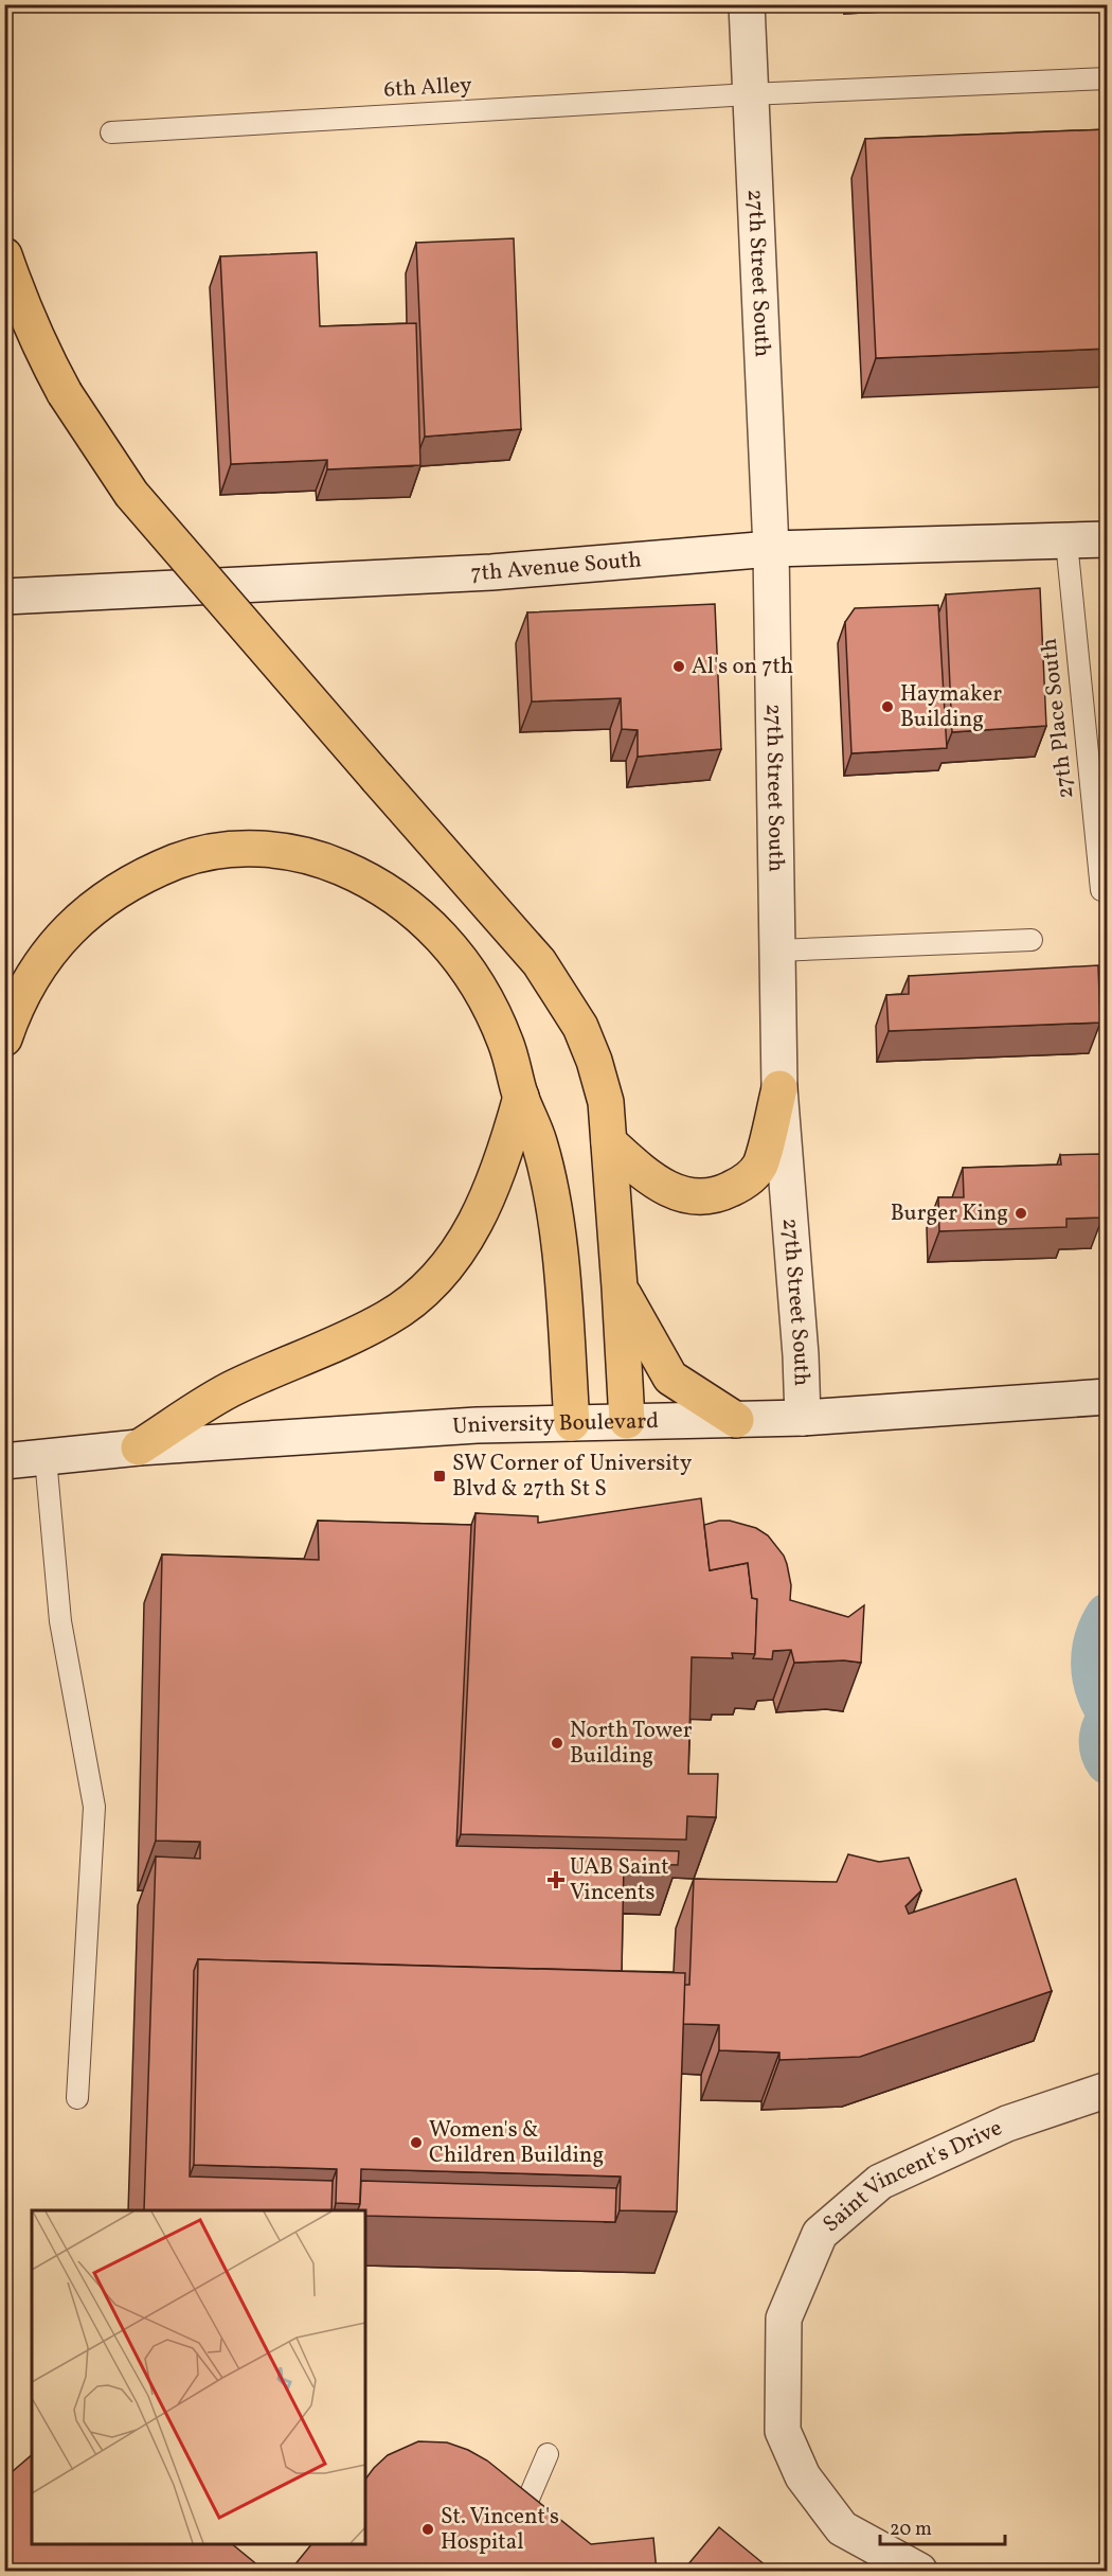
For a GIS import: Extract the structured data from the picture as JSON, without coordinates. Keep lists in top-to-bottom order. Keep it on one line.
{"streets":{"street":["27th Street South","7th Avenue South","University Boulevard","Saint Vincent's Drive"],"lane":["6th Alley","27th Place South"]},"crossings":[["6th Alley","27th Street South"],["27th Street South","7th Avenue South"],["27th Street South","University Boulevard"],["7th Avenue South","27th Place South"]],"places":{"other":["Al's on 7th","Haymaker Building","Burger King","North Tower Building","Women's & Children Building","St. Vincent's Hospital"],"transit":["SW Corner of University Blvd & 27th St S"],"health":["UAB Saint Vincents"]},"scale_bar":"20 m"}
